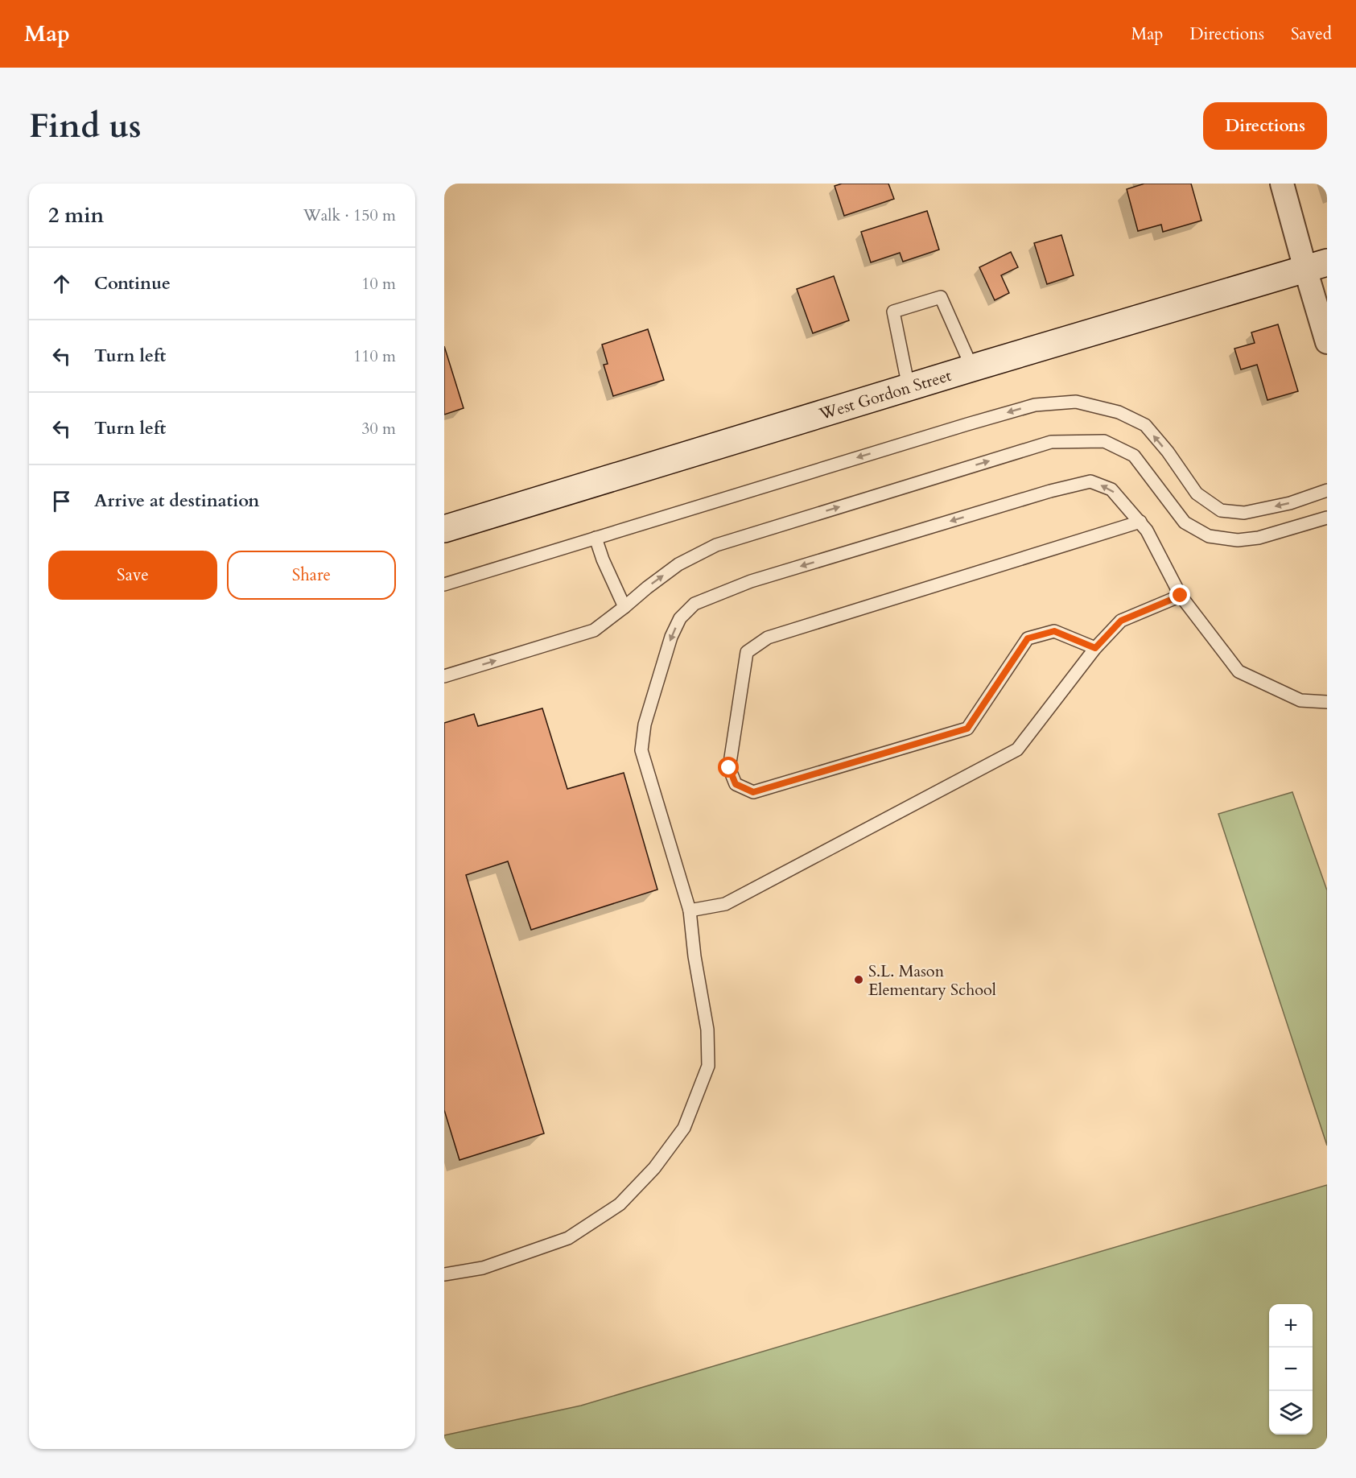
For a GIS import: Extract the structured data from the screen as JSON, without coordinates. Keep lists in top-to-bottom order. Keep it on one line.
{"streets":{"street":["West Gordon Street"]},"places":["S.L. Mason Elementary School"],"page":{"header":"Map","nav":["Map","Directions","Saved"],"buttons":["Directions",["Save","Share"]],"title":"Find us","heading":["2 min","Walk · 150 m"],"list":[["Continue","10 m"],["Turn left","110 m"],["Turn left","30 m"],"Arrive at destination"],"map_buttons":["+","−"]}}
